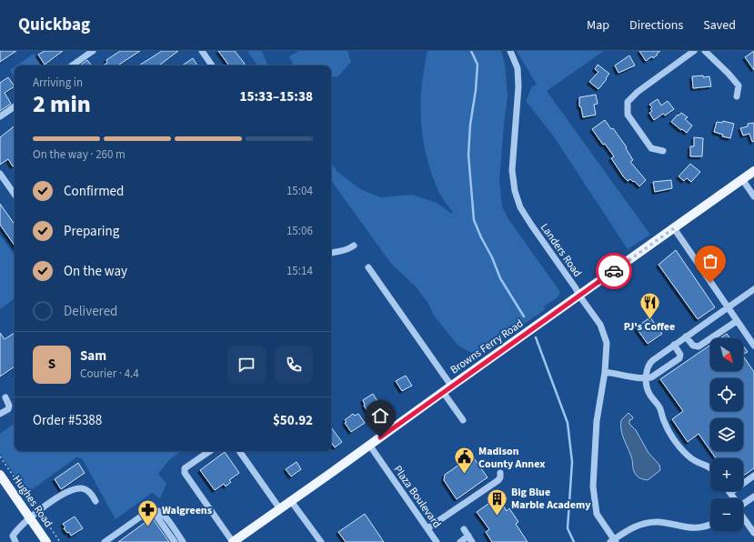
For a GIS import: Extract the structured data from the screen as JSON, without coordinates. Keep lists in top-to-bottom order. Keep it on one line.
{"streets":{"main road":["Browns Ferry Road","Hughes Road"],"street":["Landers Road","Plaza Boulevard"]},"crossings":[["Landers Road","Browns Ferry Road"],["Browns Ferry Road","Plaza Boulevard"]],"places":{"restaurant":["PJ's Coffee"],"public building":["Madison County Annex"],"building":["Big Blue Marble Academy"],"pharmacy":["Walgreens"]},"north":"bottom right","page":{"header":"Quickbag","nav":["Map","Directions","Saved"],"heading":["2 min","Arriving in","15:33–15:38"],"panel":["Sam","Courier · 4.4","Order #5388","$50.92"],"bar":"On the way · 260 m","list":[["Confirmed","15:04"],["Preparing","15:06"],["On the way","15:14"],"Delivered"],"map_buttons":["+","−"],"round":"S"}}
